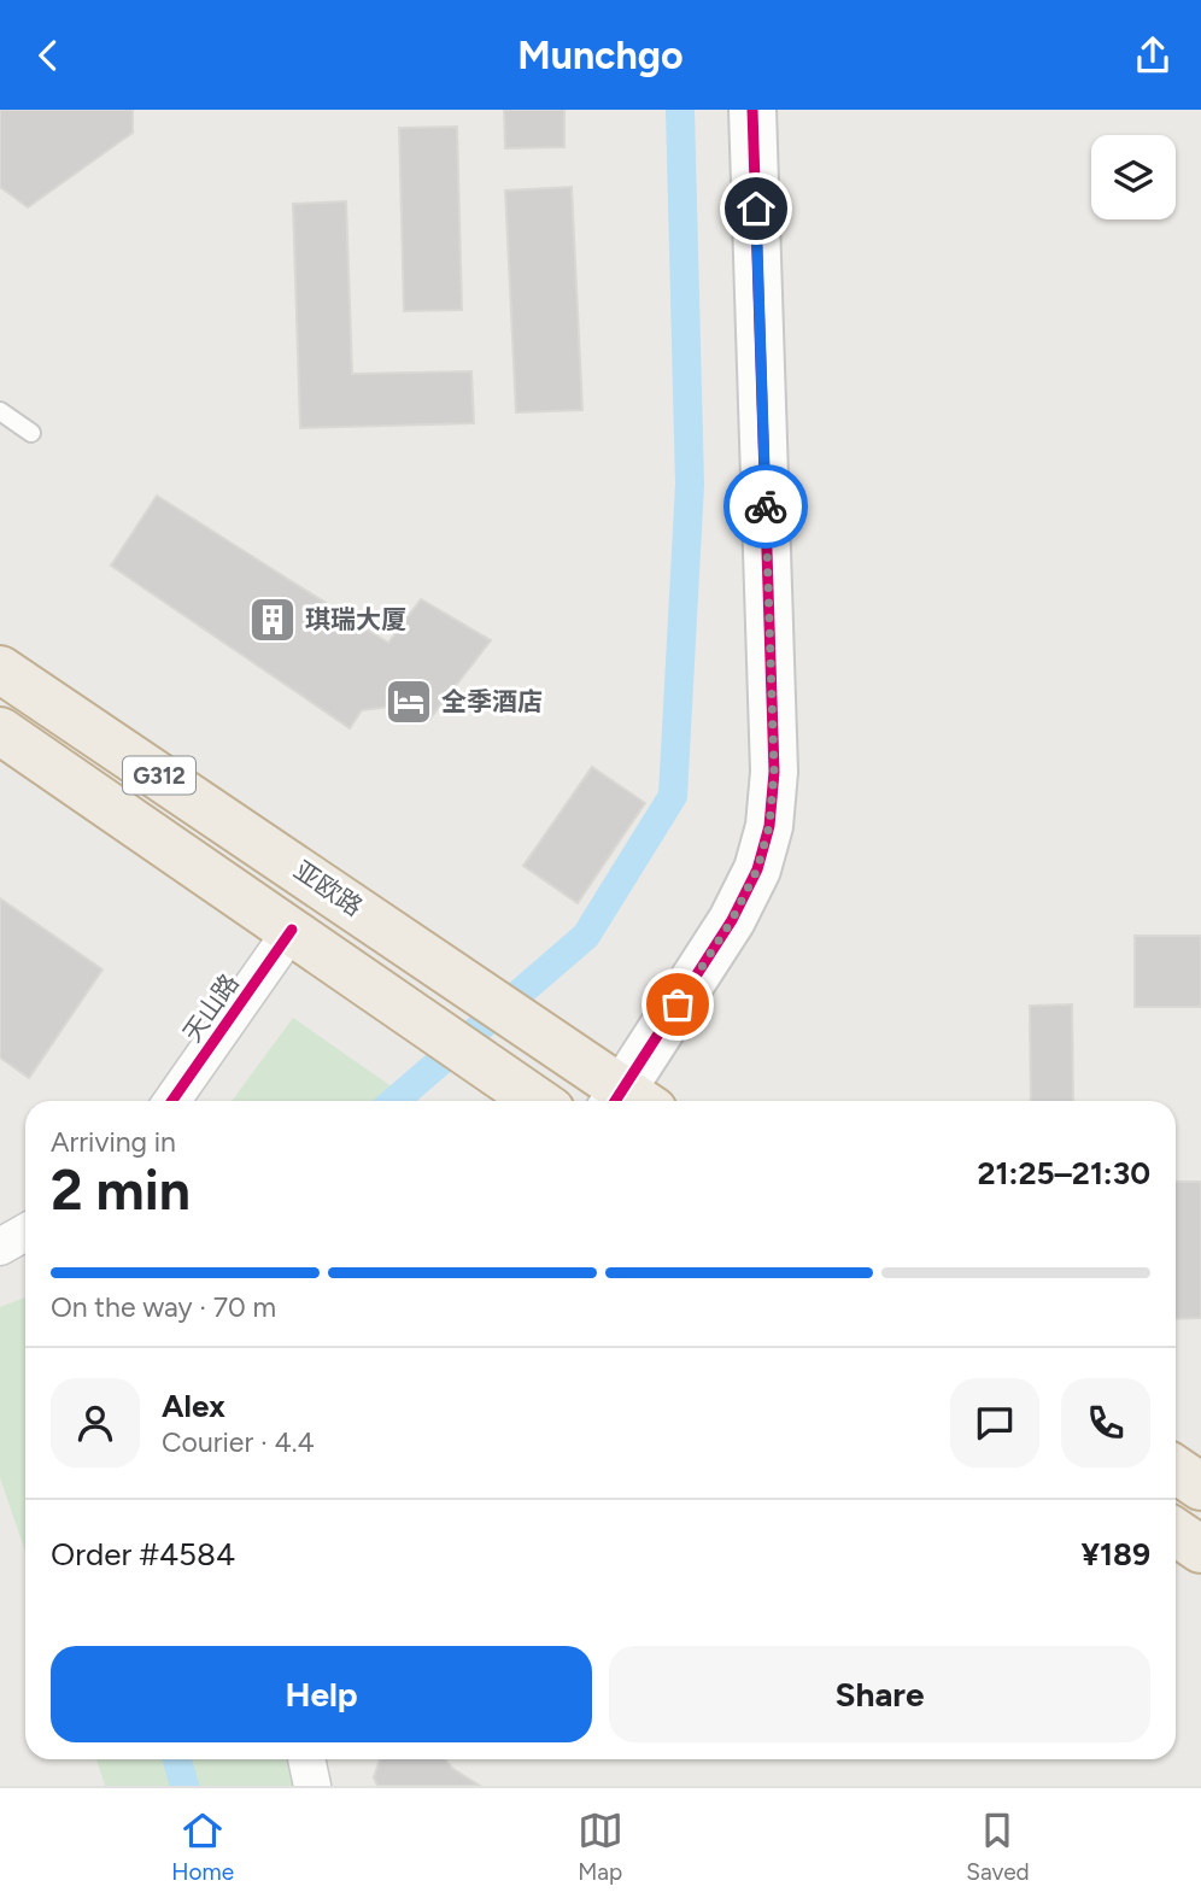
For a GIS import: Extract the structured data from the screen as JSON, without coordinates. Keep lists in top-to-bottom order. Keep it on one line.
{"streets":{"highway":["G312","亚欧路"],"street":["天山路"]},"crossings":[["G312","天山路"]],"places":{"building":["琪瑞大厦"],"hotel":["全季酒店"]},"page":{"header":"Munchgo","heading":["2 min","Arriving in","21:25–21:30"],"panel":["Alex","Courier · 4.4","Order #4584","¥189"],"bar":"On the way · 70 m","buttons":["Help","Share"],"tabs":["Home","Map","Saved"]}}
